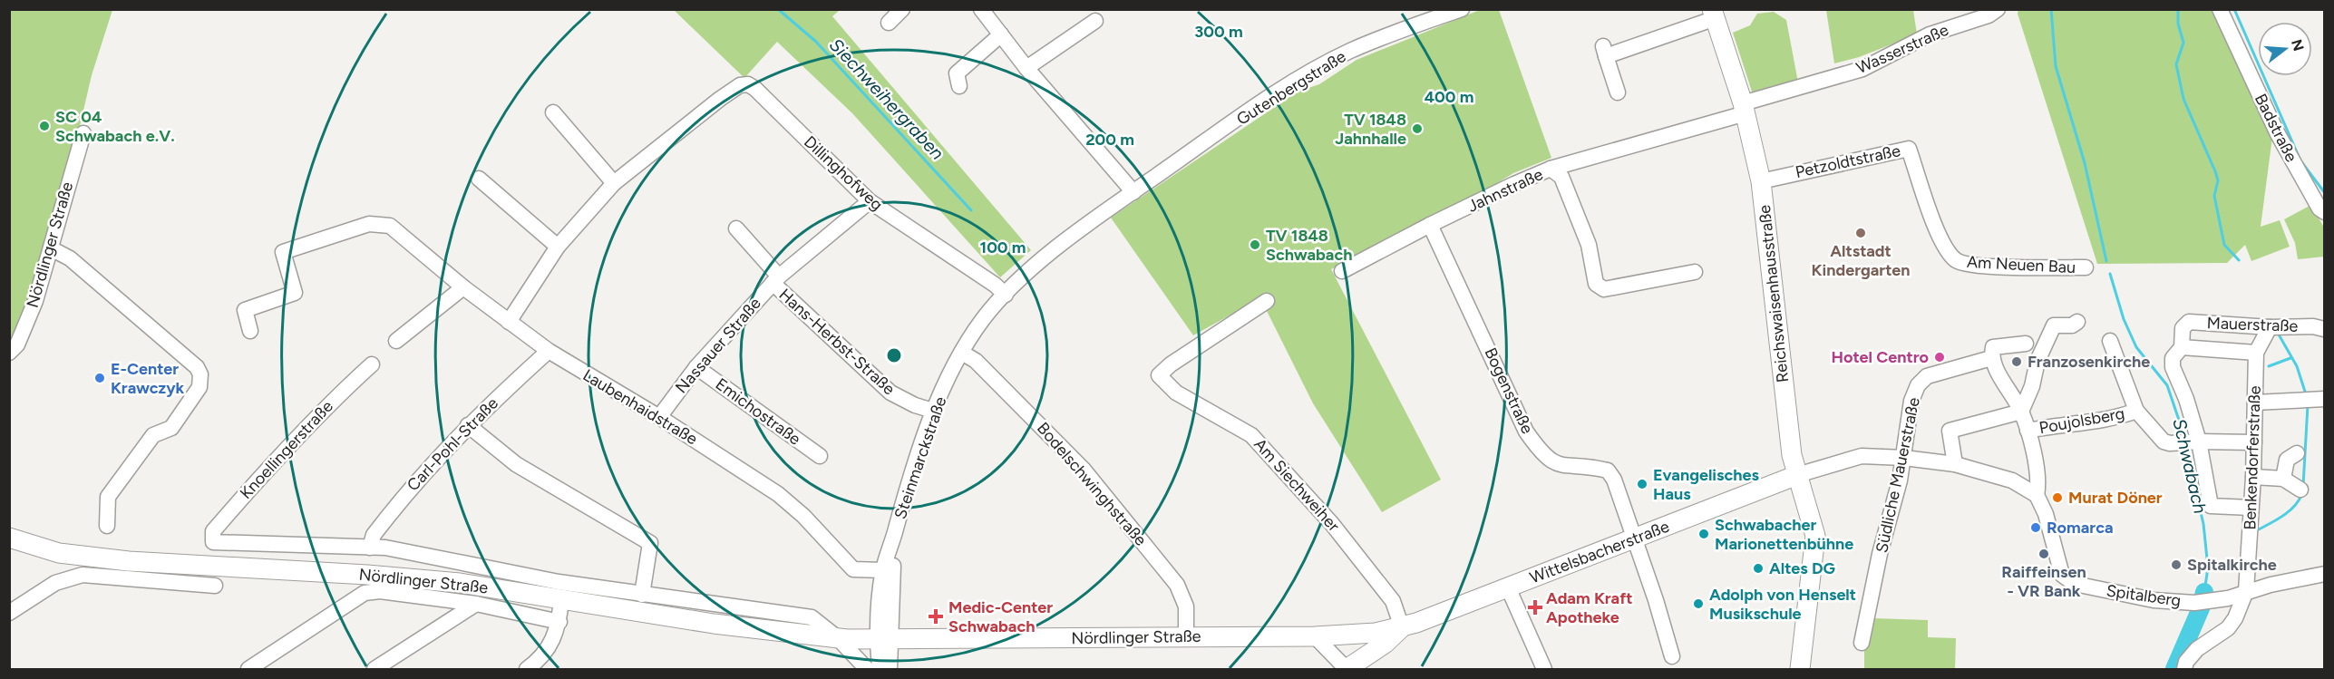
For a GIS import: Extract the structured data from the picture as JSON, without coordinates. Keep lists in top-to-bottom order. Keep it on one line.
{"streets":{"main road":["Nördlinger Straße","Reichswaisenhausstraße","Wittelsbacherstraße"],"street":["Wasserstraße","Gutenbergstraße","Badstraße","Petzoldtstraße","Dillinghofweg","Jahnstraße","Am Neuen Bau","Mauerstraße","Hans-Herbst-Straße","Nassauer Straße","Bogenstraße","Laubenhaidstraße","Emichostraße","Poujolsberg","Carl-Pohl-Straße","Knoellingerstraße","Steinmarckstraße","Benkendorferstraße","Südliche Mauerstraße","Bodelschwinghstraße","Am Siechweiher","Spitalberg"]},"crossings":[["Wasserstraße","Reichswaisenhausstraße"],["Gutenbergstraße","Steinmarckstraße"],["Petzoldtstraße","Am Neuen Bau"],["Petzoldtstraße","Reichswaisenhausstraße"],["Dillinghofweg","Nassauer Straße"],["Dillinghofweg","Steinmarckstraße"],["Jahnstraße","Bogenstraße"],["Nördlinger Straße","Carl-Pohl-Straße"],["Nördlinger Straße","Knoellingerstraße"],["Nördlinger Straße","Steinmarckstraße"],["Nördlinger Straße","Bodelschwinghstraße"],["Nördlinger Straße","Am Siechweiher"],["Nördlinger Straße","Wittelsbacherstraße"],["Reichswaisenhausstraße","Wittelsbacherstraße"],["Mauerstraße","Benkendorferstraße"],["Hans-Herbst-Straße","Nassauer Straße"],["Hans-Herbst-Straße","Steinmarckstraße"],["Nassauer Straße","Laubenhaidstraße"],["Nassauer Straße","Emichostraße"],["Bogenstraße","Wittelsbacherstraße"],["Laubenhaidstraße","Carl-Pohl-Straße"],["Laubenhaidstraße","Steinmarckstraße"],["Steinmarckstraße","Bodelschwinghstraße"],["Benkendorferstraße","Spitalberg"],["Am Siechweiher","Wittelsbacherstraße"]],"water":["Siechweihergraben","Schwabach"],"places":{"other":["SC 04 Schwabach e.V.","TV 1848 Jahnhalle","Altstadt Kindergarten","TV 1848 Schwabach","Hotel Centro","Franzosenkirche","E-Center Krawczyk","Evangelisches Haus","Murat Döner","Romarca","Schwabacher Marionettenbühne","Raiffeinsen - VR Bank","Spitalkirche","Altes DG","Adolph von Henselt Musikschule"],"health":["Adam Kraft Apotheke","Medic-Center Schwabach"]},"north":"right","rings":["300 m","400 m","200 m","100 m"]}
